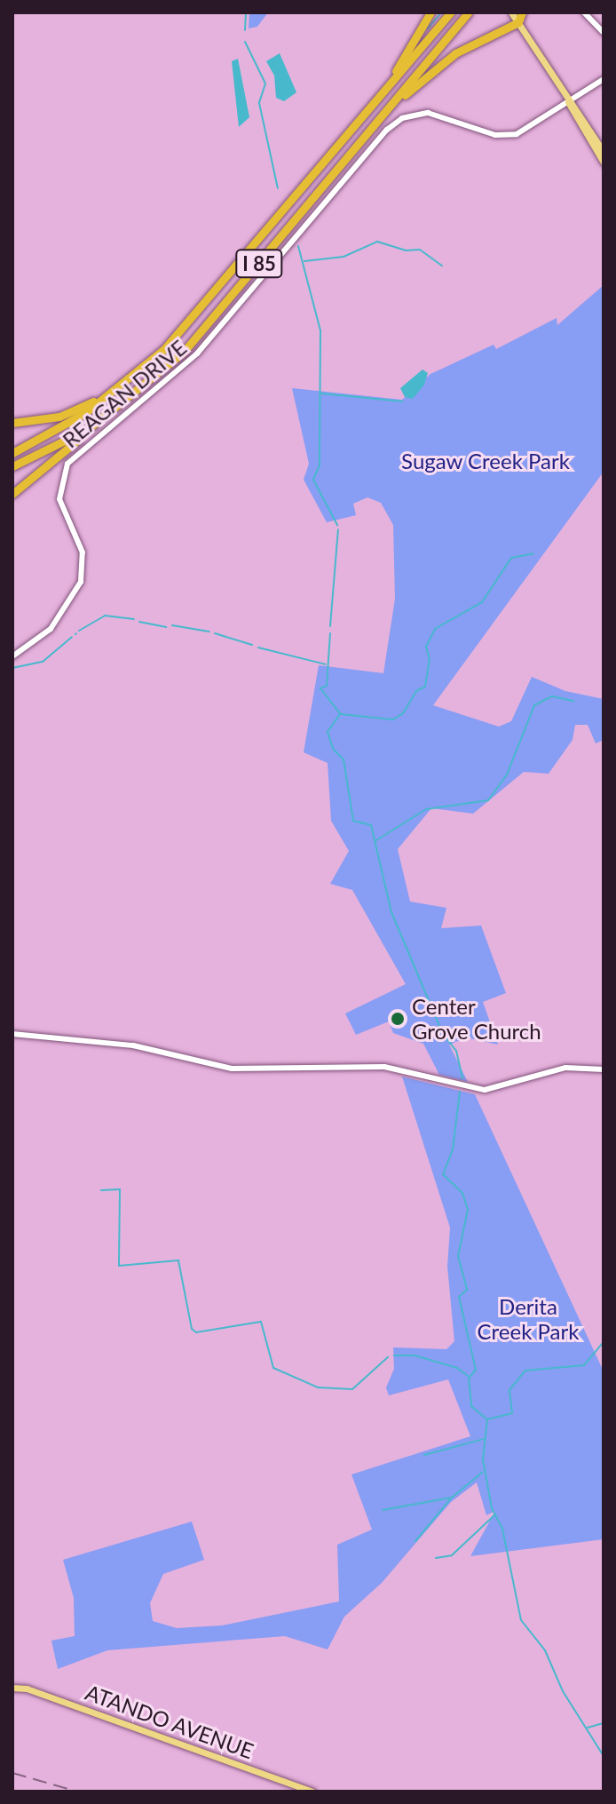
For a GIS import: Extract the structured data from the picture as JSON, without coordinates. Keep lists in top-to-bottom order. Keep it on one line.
{"streets":{"highway":["I 85"],"main road":["ATANDO AVENUE"],"street":["REAGAN DRIVE"]},"parks":["Sugaw Creek Park","Derita Creek Park"],"places":["Center Grove Church"]}
